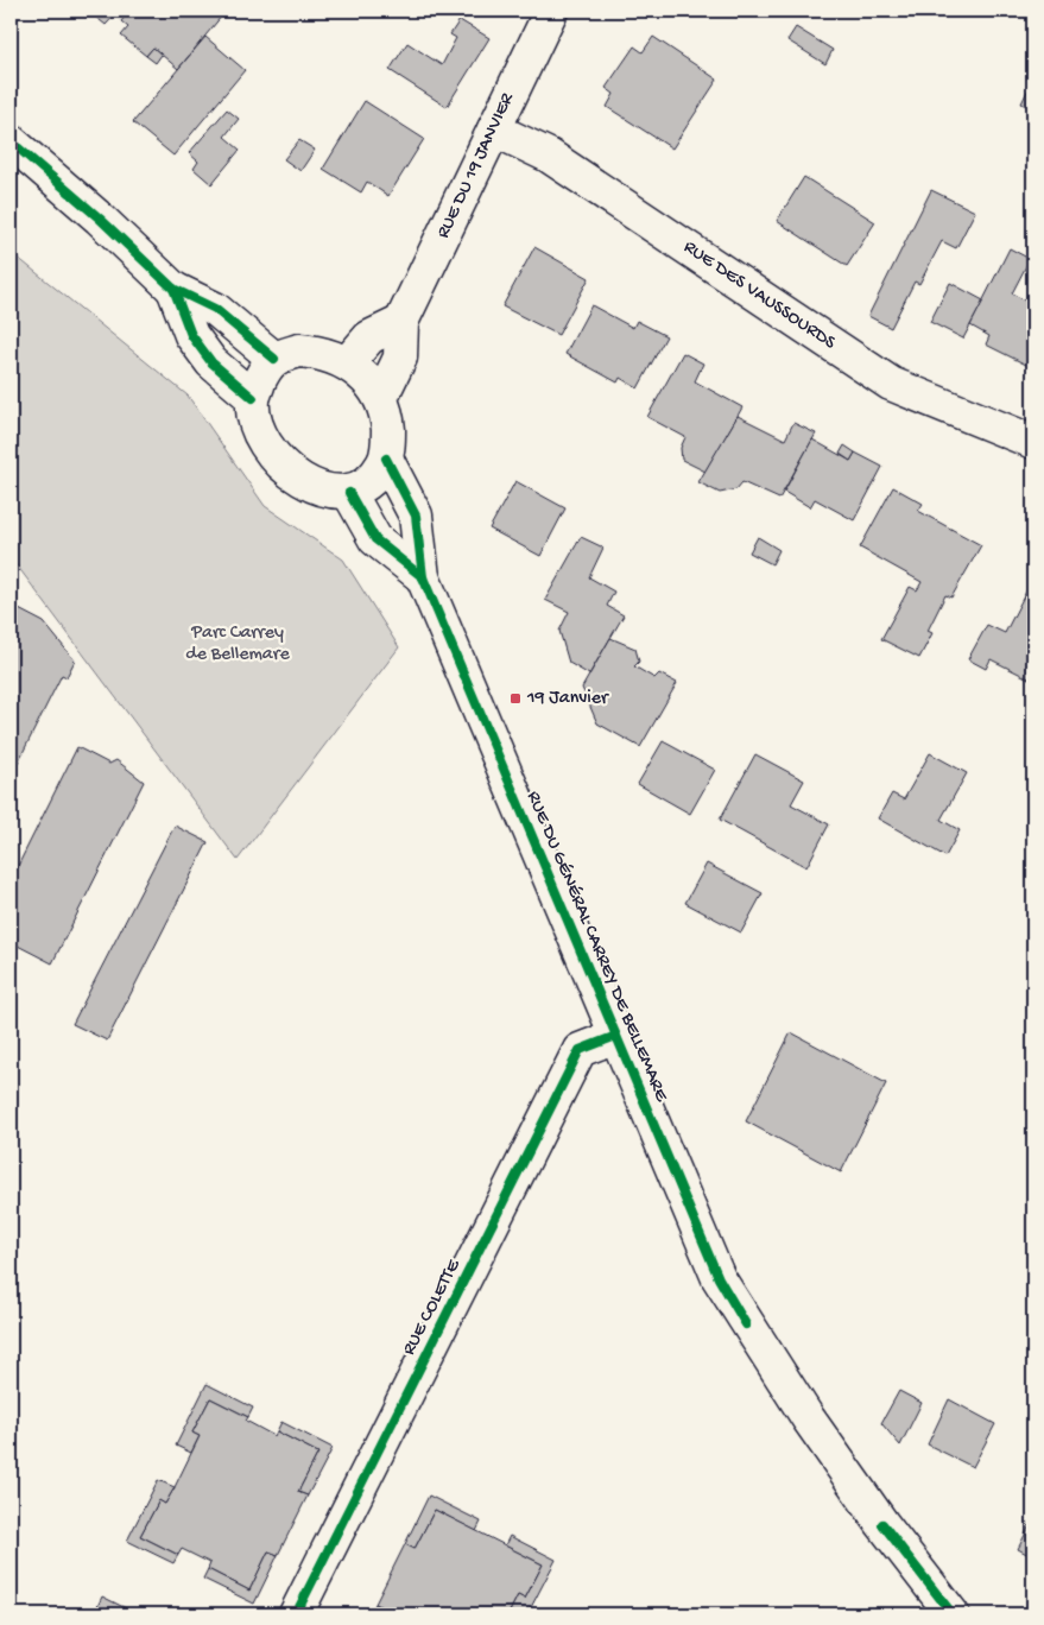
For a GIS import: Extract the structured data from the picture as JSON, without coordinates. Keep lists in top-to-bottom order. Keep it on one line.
{"streets":{"street":["RUE DU 19 JANVIER","RUE DES VAUSSOURDS","RUE DU GÉNÉRAL CARREY DE BELLEMARE","RUE COLETTE"]},"crossings":[["RUE DU 19 JANVIER","RUE DES VAUSSOURDS"],["RUE DU 19 JANVIER","RUE DU GÉNÉRAL CARREY DE BELLEMARE"],["RUE DU GÉNÉRAL CARREY DE BELLEMARE","RUE COLETTE"]],"parks":["Parc Carrey de Bellemare"],"places":{"transit":["19 Janvier"]}}
